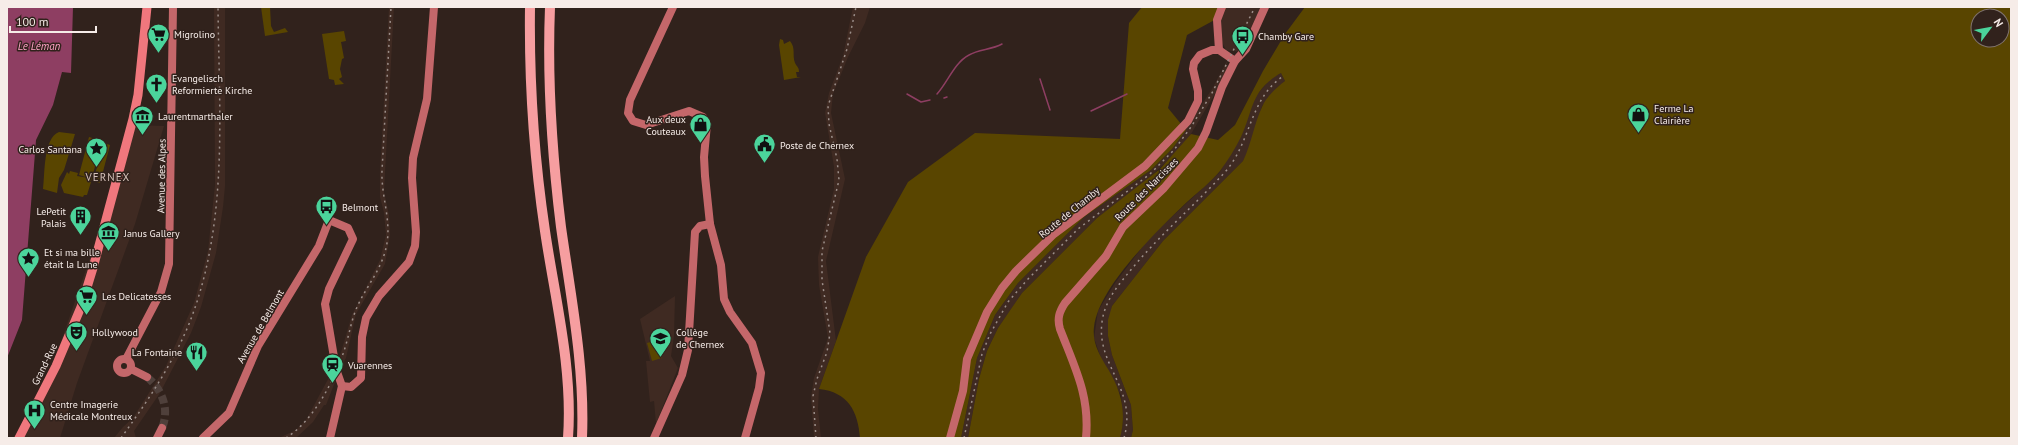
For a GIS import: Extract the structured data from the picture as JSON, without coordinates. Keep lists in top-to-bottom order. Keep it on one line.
{"streets":{"main road":["Grand-Rue"],"street":["Avenue des Alpes","Route des Narcisses","Route de Chamby","Avenue de Belmont"]},"districts":["VERNEX"],"water":["Le Léman"],"places":{"supermarket":["Migrolino","Les Delicatesses"],"bus stop":["Chamby Gare","Belmont"],"church":["Evangelisch Reformierte Kirche"],"shop":["Ferme La Clairière","Aux deux Couteaux"],"museum":["Laurentmarthaler","Janus Gallery"],"public building":["Poste de Chernex"],"place":["Carlos Santana","Et si ma bille était la Lune"],"building":["LePetit Palais"],"theatre":["Hollywood"],"school or university":["Collège de Chernex"],"restaurant":["La Fontaine"],"station":["Vuarennes"],"hospital":["Centre Imagerie Médicale Montreux"]},"scale_bar":"100 m","north":"top right"}
